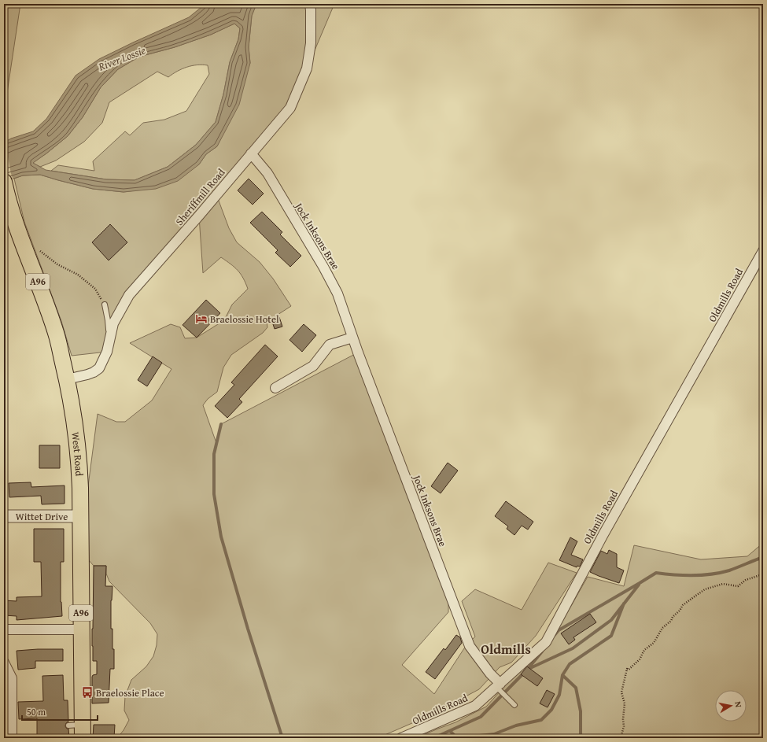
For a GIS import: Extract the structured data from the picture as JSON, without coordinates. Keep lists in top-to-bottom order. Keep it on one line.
{"streets":{"highway":["A96","West Road"],"street":["Sheriffmill Road","Jock Inksons Brae","Oldmills Road","Wittet Drive"]},"crossings":[["Sheriffmill Road","Jock Inksons Brae"],["Sheriffmill Road","West Road"],["Jock Inksons Brae","Oldmills Road"],["West Road","Wittet Drive"]],"districts":["Oldmills"],"water":["River Lossie"],"places":{"hotel":["Braelossie Hotel"],"bus stop":["Braelossie Place"]},"scale_bar":"50 m","north":"right"}
